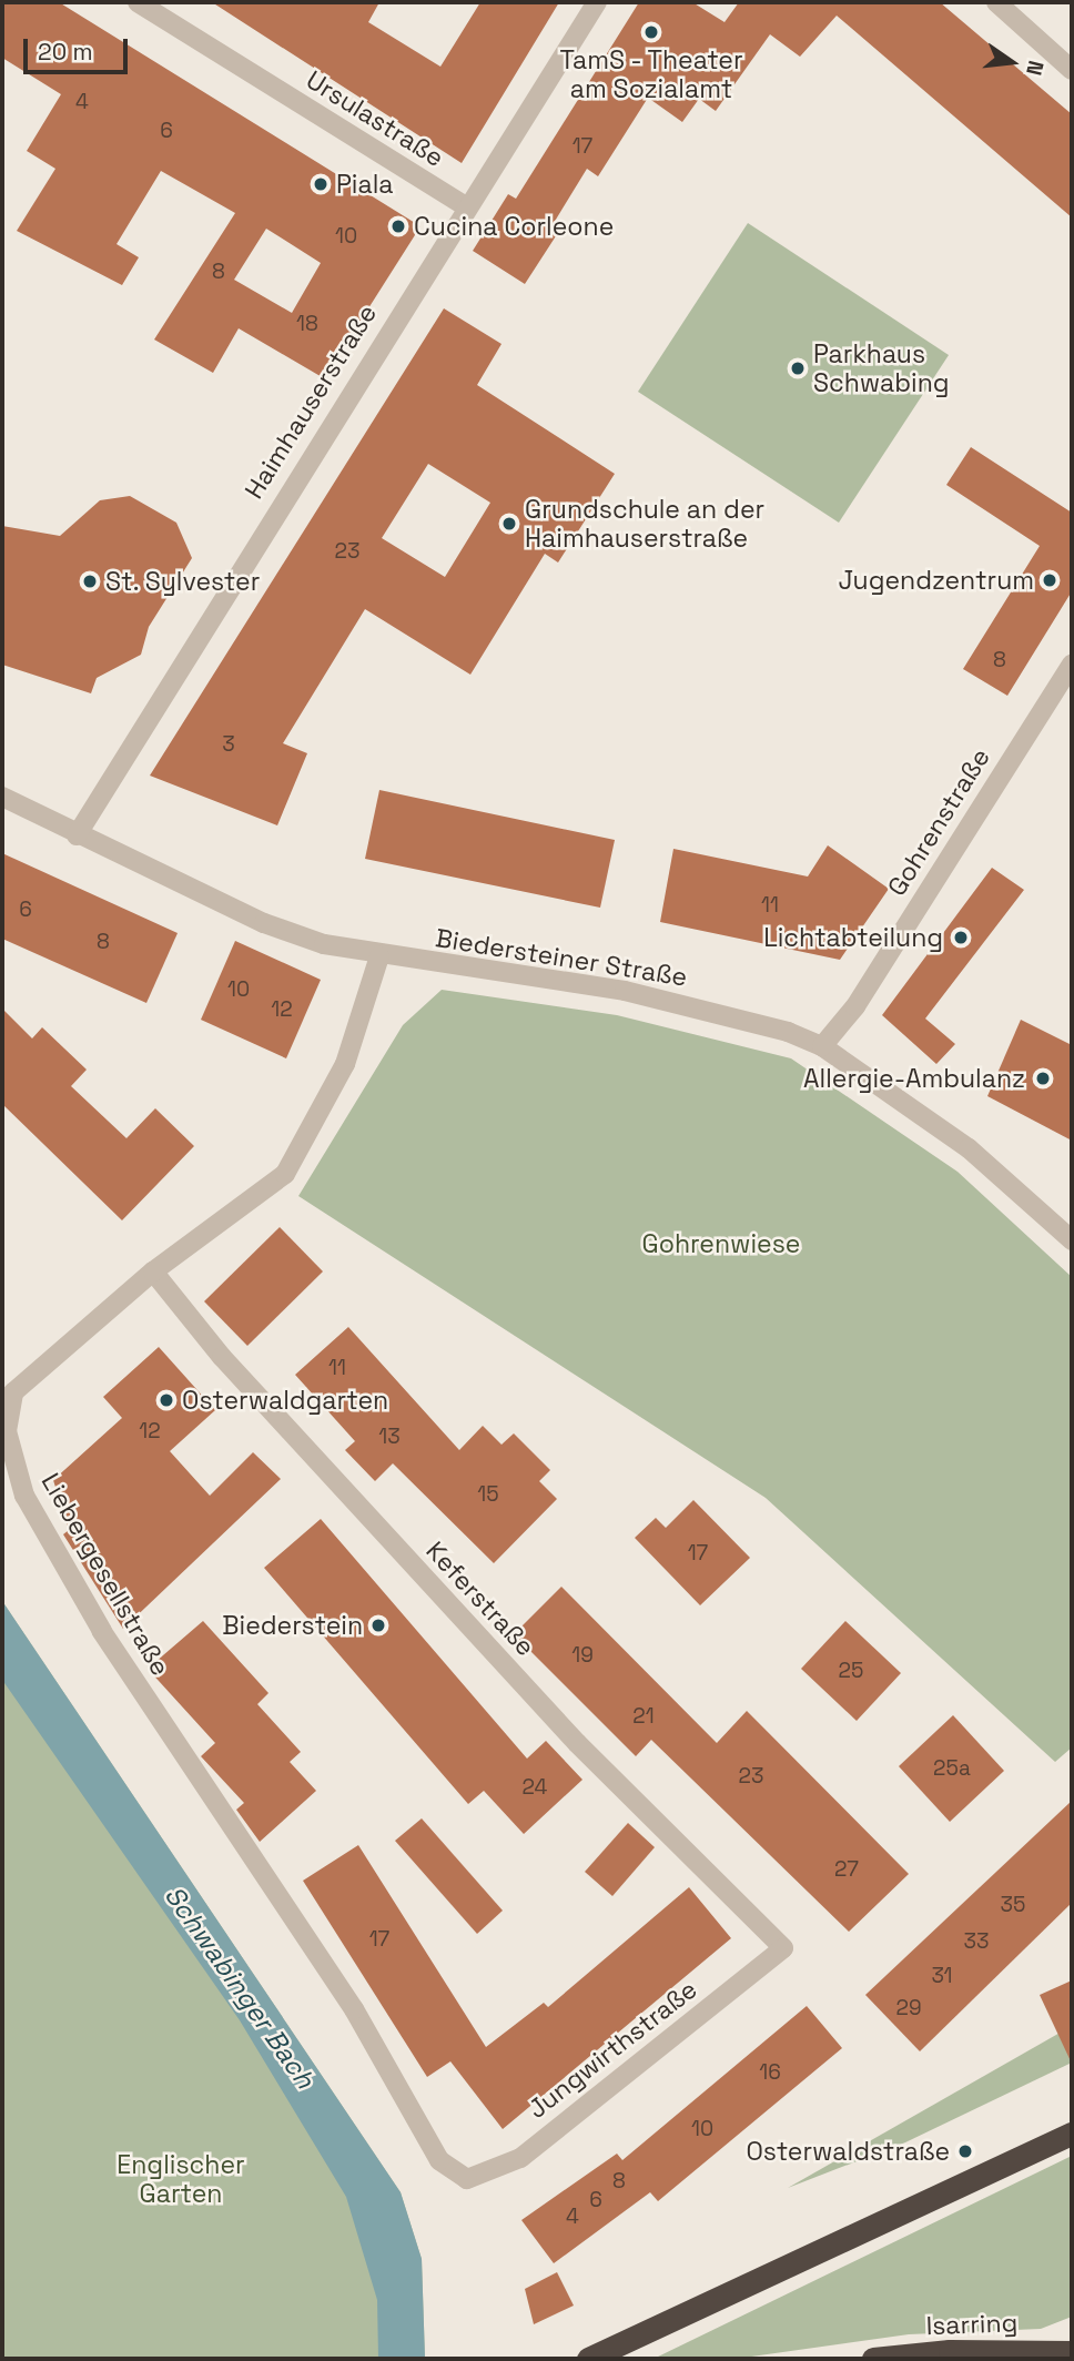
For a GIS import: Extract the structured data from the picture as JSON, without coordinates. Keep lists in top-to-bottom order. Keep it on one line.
{"streets":{"highway":["Isarring"],"street":["Ursulastraße","Haimhauserstraße","Gohrenstraße","Biedersteiner Straße","Liebergesellstraße","Keferstraße","Jungwirthstraße"]},"crossings":[["Ursulastraße","Haimhauserstraße"],["Haimhauserstraße","Biedersteiner Straße"],["Gohrenstraße","Biedersteiner Straße"],["Biedersteiner Straße","Liebergesellstraße"],["Liebergesellstraße","Keferstraße"],["Liebergesellstraße","Jungwirthstraße"],["Keferstraße","Jungwirthstraße"]],"water":["Schwabinger Bach"],"parks":["Gohrenwiese","Englischer Garten"],"places":["TamS - Theater am Sozialamt","Piala","Cucina Corleone","Parkhaus Schwabing","Grundschule an der Haimhauserstraße","Jugendzentrum","St. Sylvester","Lichtabteilung","Allergie-Ambulanz","Osterwaldgarten","Biederstein","Osterwaldstraße"],"house_numbers":["4","6","17","10","8","18","23","8","3","11","6","8","10","12","11","12","13","15","17","19","25","21","25a","23","24","27","35","17","33","31","29","16","10","8","6","4"],"scale_bar":"20 m","north":"right"}
